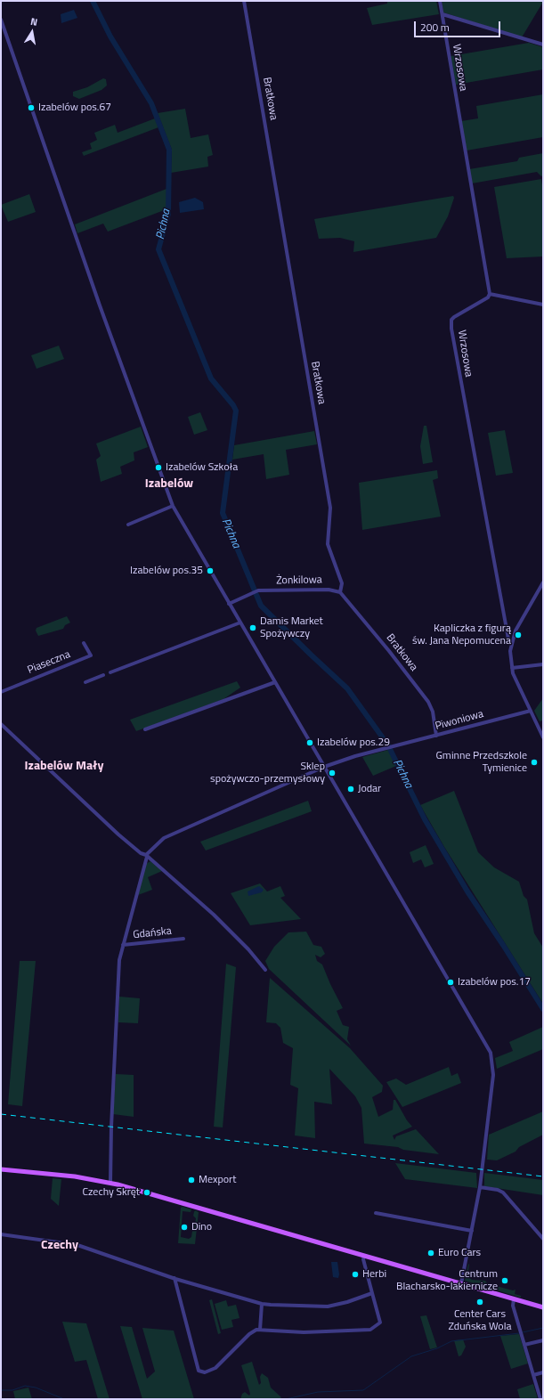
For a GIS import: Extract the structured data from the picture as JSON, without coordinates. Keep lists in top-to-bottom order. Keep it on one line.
{"streets":{"street":["Wrzosowa","Bratkowa","Żonkilowa","Piaseczna","Piwoniowa","Gdańska"]},"crossings":[["Bratkowa","Żonkilowa"],["Bratkowa","Piwoniowa"]],"districts":["Izabelów","Izabelów Mały","Czechy"],"water":["Pichna"],"places":["Izabelów pos.67","Izabelów Szkoła","Izabelów pos.35","Damis Market Spożywczy","Kapliczka z figurą św. Jana Nepomucena","Izabelów pos.29","Gminne Przedszkole Tymienice","Sklep spożywczo-przemysłowy","Jodar","Izabelów pos.17","Mexport","Czechy Skręt","Dino","Euro Cars","Herbi","Centrum Blacharsko-lakiernicze","Center Cars Zduńska Wola"],"scale_bar":"200 m","north":"top"}
